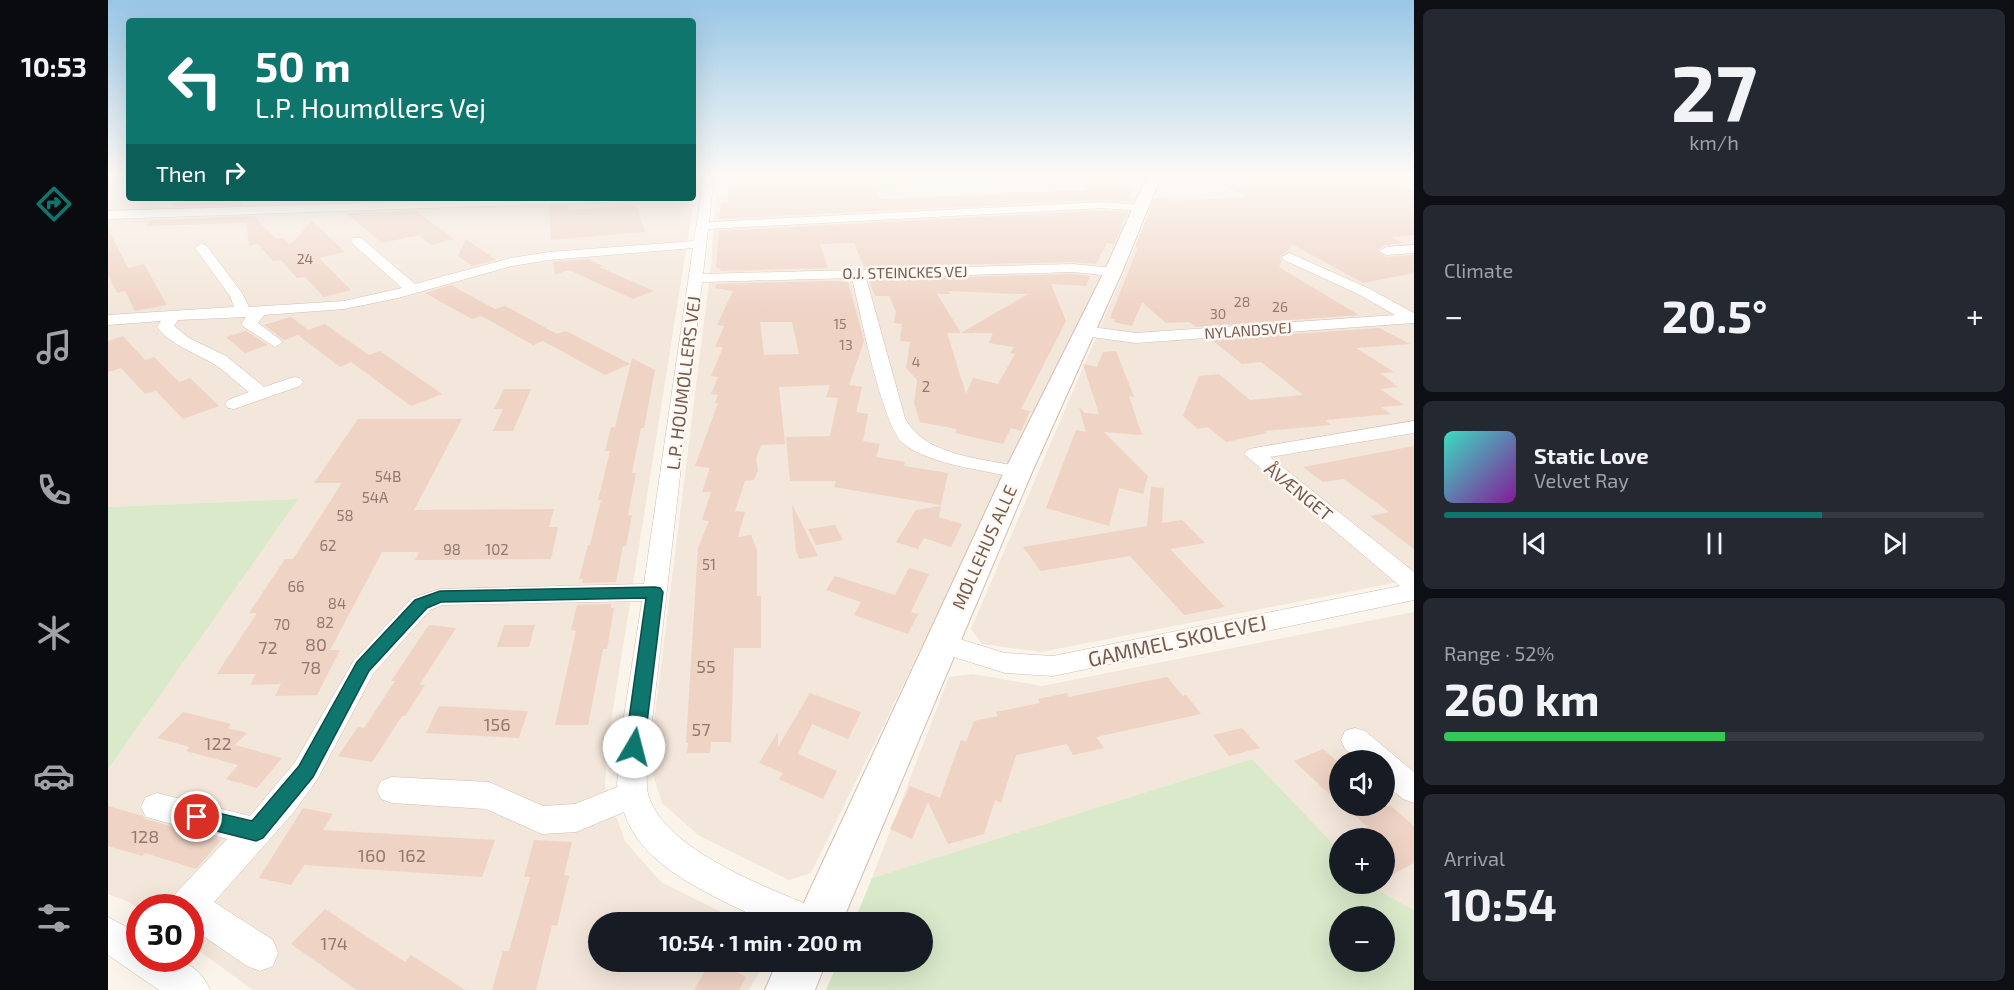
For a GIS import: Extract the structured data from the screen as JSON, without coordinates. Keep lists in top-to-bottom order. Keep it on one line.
{"streets":{"street":["O.J. STEINCKES VEJ","NYLANDSVEJ","L.P. HOUMØLLERS VEJ","ÅVÆNGET","MØLLEHUS ALLE","GAMMEL SKOLEVEJ"]},"crossings":[["O.J. STEINCKES VEJ","L.P. HOUMØLLERS VEJ"],["O.J. STEINCKES VEJ","MØLLEHUS ALLE"],["NYLANDSVEJ","MØLLEHUS ALLE"],["MØLLEHUS ALLE","GAMMEL SKOLEVEJ"]],"house_numbers":["24","28","26","30","15","13","4","2","54B","54A","58","62","98","102","51","66","84","82","70","80","72","55","78","156","57","122","128","160","162","174"],"page":{"tabs":"10:53","tile":[["27","km/h"],"Climate",["Range · 52%","260 km"],["Arrival","10:54"]],"turn":["50 m","L.P. Houmøllers Vej"],"then":"Then","heat":["−","20.5°","+"],"song":["Static Love","Velvet Ray"],"map_buttons":["+","−"],"limit":"30","trip":"10:54 · 1 min · 200 m"}}
